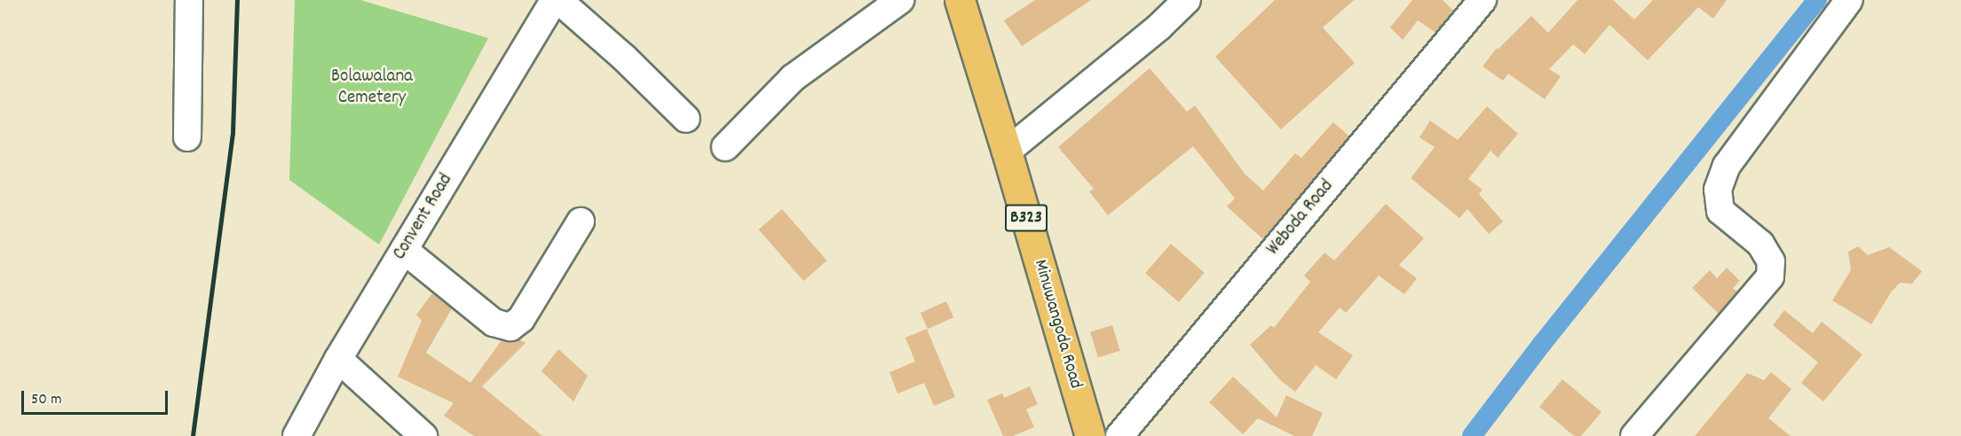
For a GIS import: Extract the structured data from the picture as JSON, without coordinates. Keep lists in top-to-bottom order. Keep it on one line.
{"streets":{"main road":["B323","Minuwangoda Road"],"street":["Convent Road","Weboda Road"]},"parks":["Bolawalana Cemetery"],"scale_bar":"50 m"}
